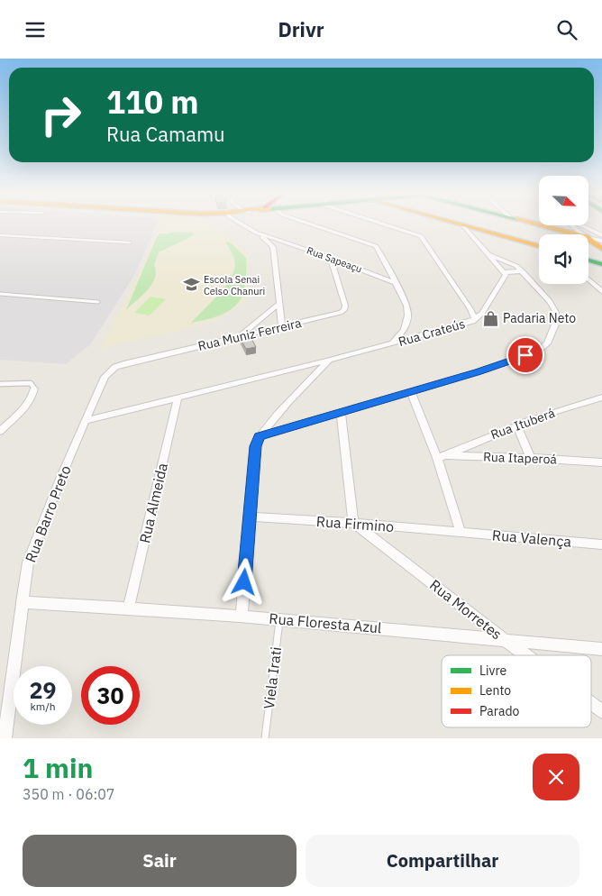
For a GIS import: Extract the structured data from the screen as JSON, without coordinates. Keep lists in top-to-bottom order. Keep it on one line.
{"streets":{"street":["Rua Sapeaçu","Rua Crateús","Rua Muniz Ferreira","Rua Ituberá","Rua Itaperoá","Rua Almeida","Rua Barro Preto","Rua Firmino","Rua Valença","Rua Morretes","Rua Floresta Azul"],"lane":["Viela Irati"]},"crossings":[["Rua Sapeaçu","Rua Muniz Ferreira"],["Rua Crateús","Rua Almeida"],["Rua Crateús","Rua Barro Preto"],["Rua Muniz Ferreira","Rua Barro Preto"],["Rua Ituberá","Rua Itaperoá"],["Rua Almeida","Rua Floresta Azul"],["Rua Barro Preto","Rua Floresta Azul"],["Rua Firmino","Rua Valença"],["Rua Firmino","Rua Morretes"],["Rua Morretes","Rua Floresta Azul"],["Rua Floresta Azul","Viela Irati"]],"places":{"school or university":["Escola Senai Celso Chanuri"],"shop":["Padaria Neto"]},"legend":["Livre","Lento","Parado"],"north":"bottom right","page":{"header":"Drivr","turn":["110 m","Rua Camamu"],"speed":"29 km/h","limit":"30","heading":["1 min","350 m · 06:07"],"buttons":["Sair","Compartilhar"]}}
